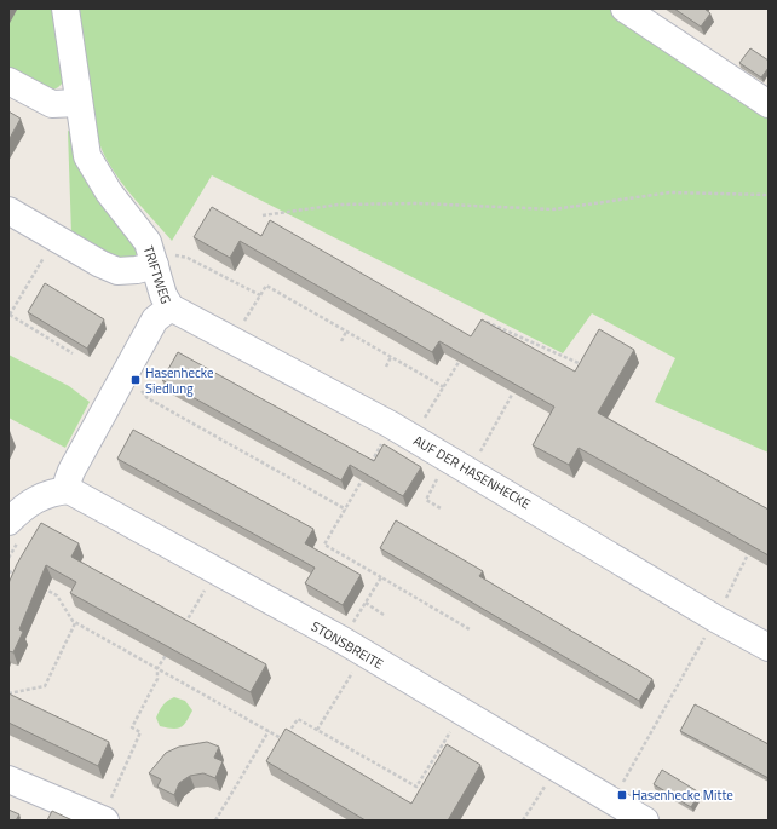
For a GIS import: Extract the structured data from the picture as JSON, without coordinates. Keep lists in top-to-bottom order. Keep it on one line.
{"streets":{"street":["TRIFTWEG","AUF DER HASENHECKE","STONSBREITE"]},"crossings":[["TRIFTWEG","AUF DER HASENHECKE"],["TRIFTWEG","STONSBREITE"]],"places":{"transit":["Hasenhecke Siedlung","Hasenhecke Mitte"]}}
